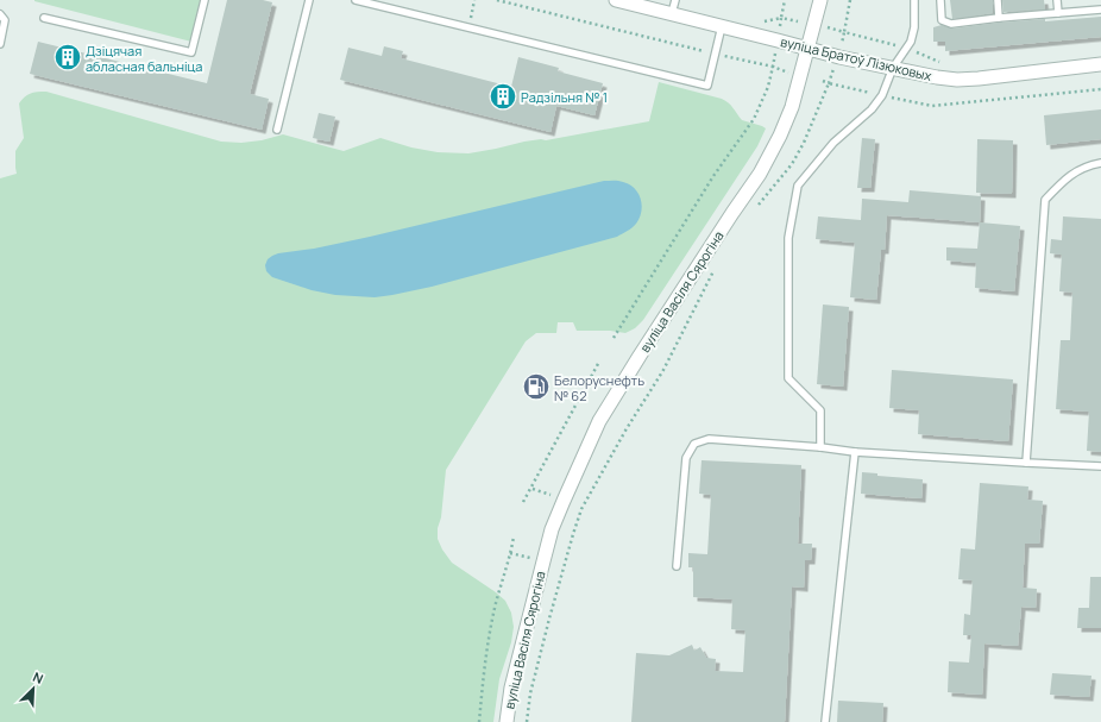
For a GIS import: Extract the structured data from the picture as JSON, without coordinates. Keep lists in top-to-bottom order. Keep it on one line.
{"streets":{"street":["вуліца Братоў Лізюковых","вуліца Васіля Сярогіна"]},"crossings":[["вуліца Братоў Лізюковых","вуліца Васіля Сярогіна"]],"places":{"building":["Дзіцячая абласная бальніца","Радзільня № 1"],"fuel station":["Белоруснефть № 62"]},"north":"top right"}
